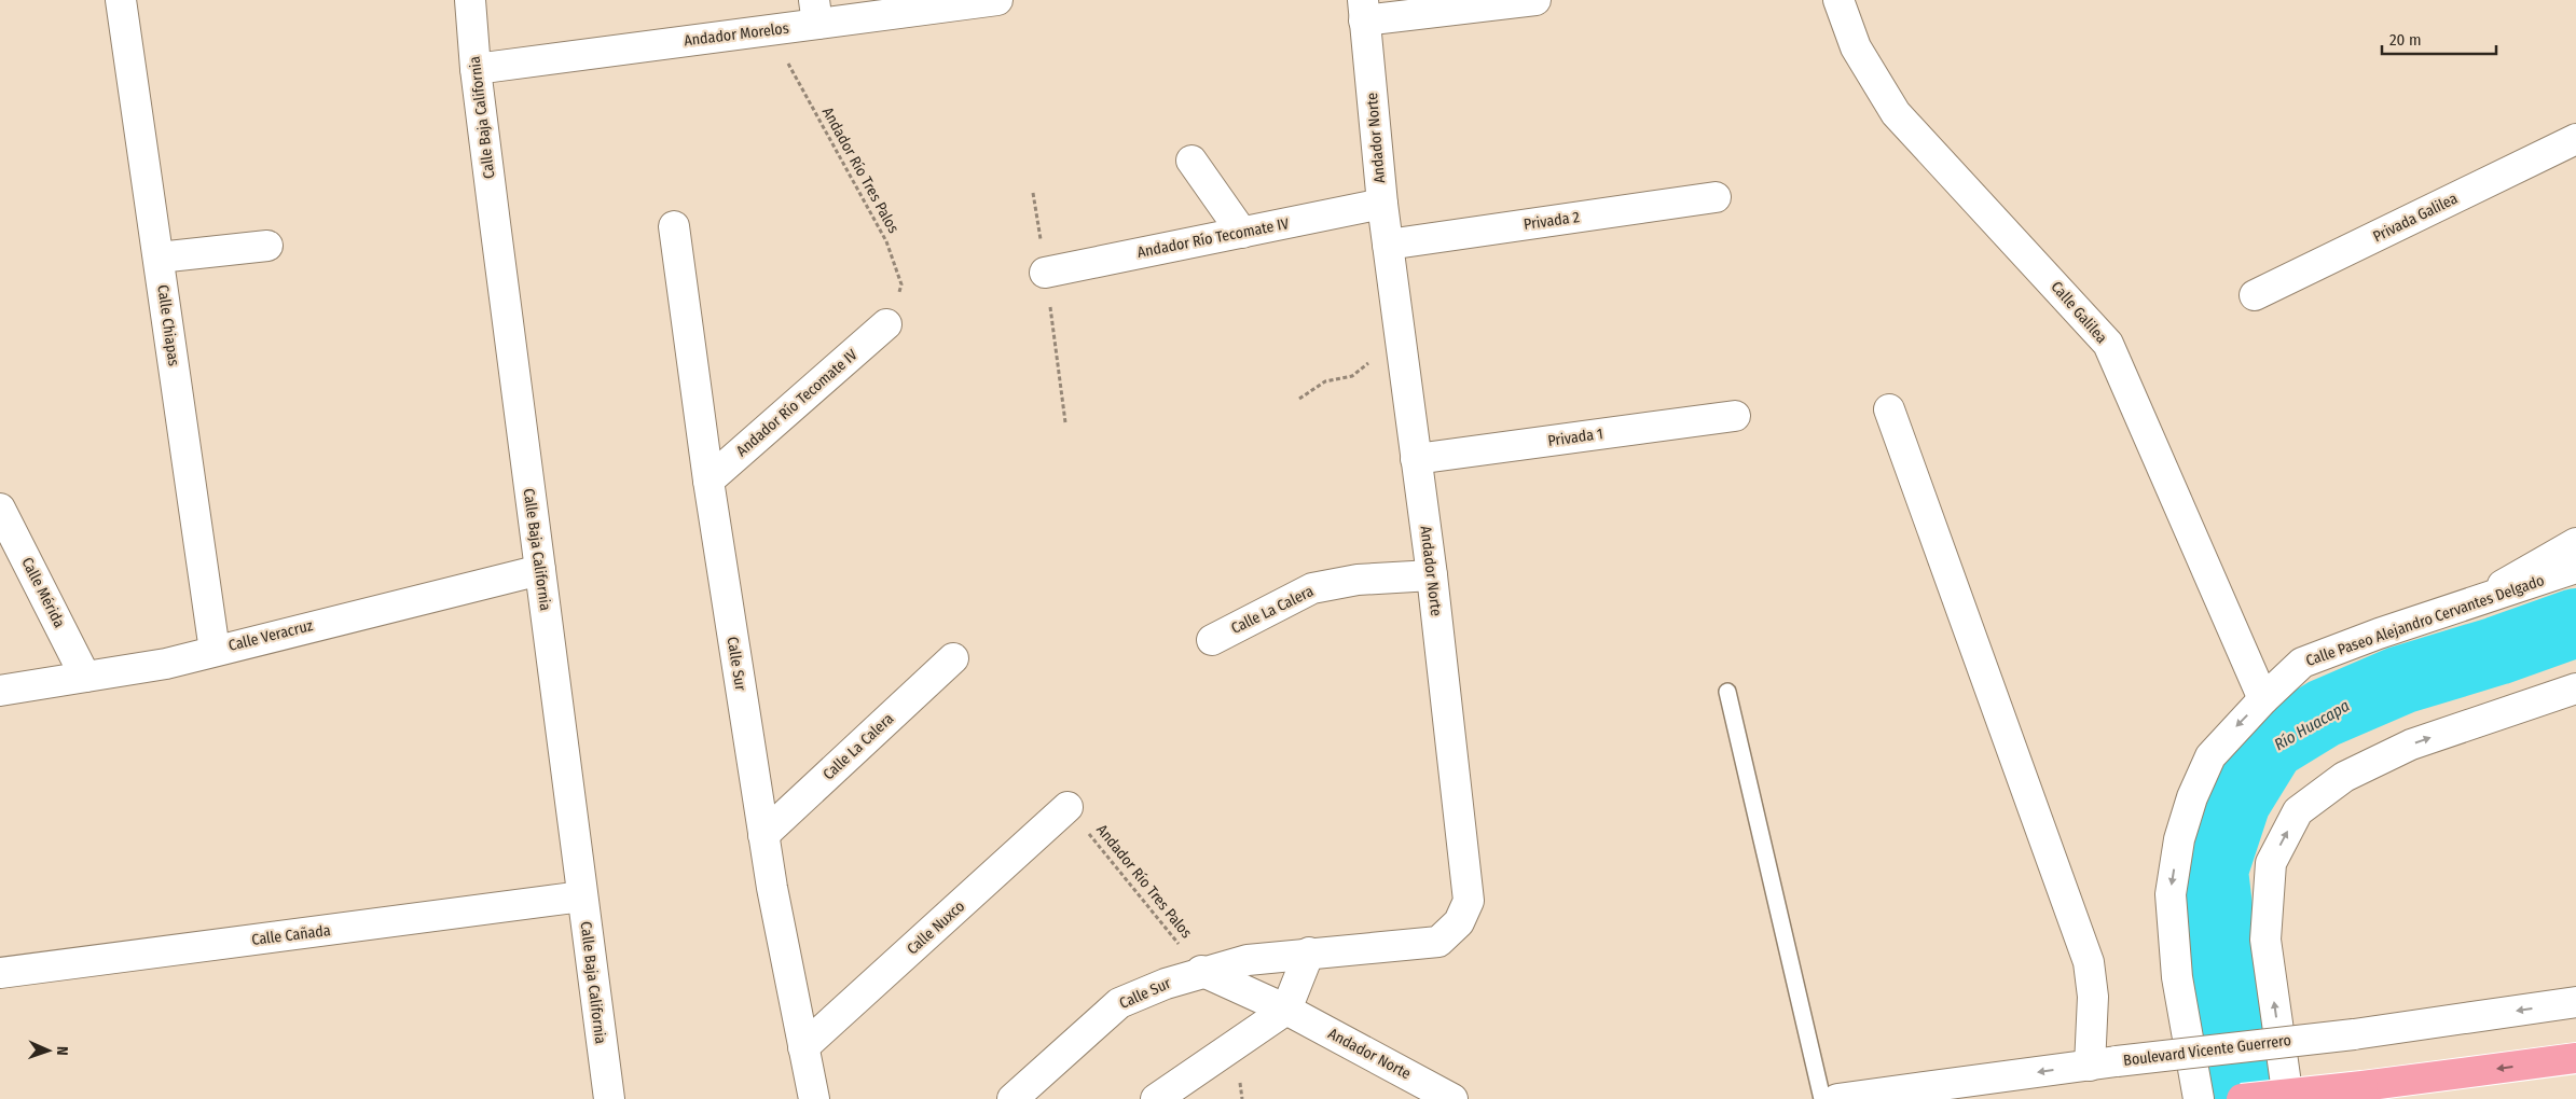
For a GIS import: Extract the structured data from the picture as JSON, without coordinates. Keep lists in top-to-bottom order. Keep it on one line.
{"streets":{"street":["Andador Morelos","Calle Baja California","Andador Norte","Privada Galilea","Privada 2","Andador Río Tecomate IV","Calle Galilea","Calle Chiapas","Privada 1","Calle Mérida","Calle La Calera","Calle Paseo Alejandro Cervantes Delgado","Calle Veracruz","Calle Sur","Calle Nuxco","Calle Cañada","Boulevard Vicente Guerrero"],"path":["Andador Río Tres Palos"]},"crossings":[["Andador Morelos","Calle Baja California"],["Andador Morelos","Andador Río Tres Palos"],["Calle Baja California","Calle Veracruz"],["Calle Baja California","Calle Cañada"],["Andador Norte","Andador Río Tres Palos"],["Andador Norte","Privada 2"],["Andador Norte","Andador Río Tecomate IV"],["Andador Norte","Privada 1"],["Andador Norte","Calle La Calera"],["Andador Norte","Calle Sur"],["Andador Río Tres Palos","Andador Río Tecomate IV"],["Andador Río Tres Palos","Calle Sur"],["Andador Río Tres Palos","Calle Nuxco"],["Andador Río Tecomate IV","Calle Sur"],["Calle Galilea","Calle Paseo Alejandro Cervantes Delgado"],["Calle Chiapas","Calle Veracruz"],["Calle Mérida","Calle Veracruz"],["Calle La Calera","Calle Sur"],["Calle Sur","Calle Nuxco"]],"one_way":["Calle Paseo Alejandro Cervantes Delgado","Boulevard Vicente Guerrero"],"water":["Río Huacapa"],"scale_bar":"20 m","north":"right"}
